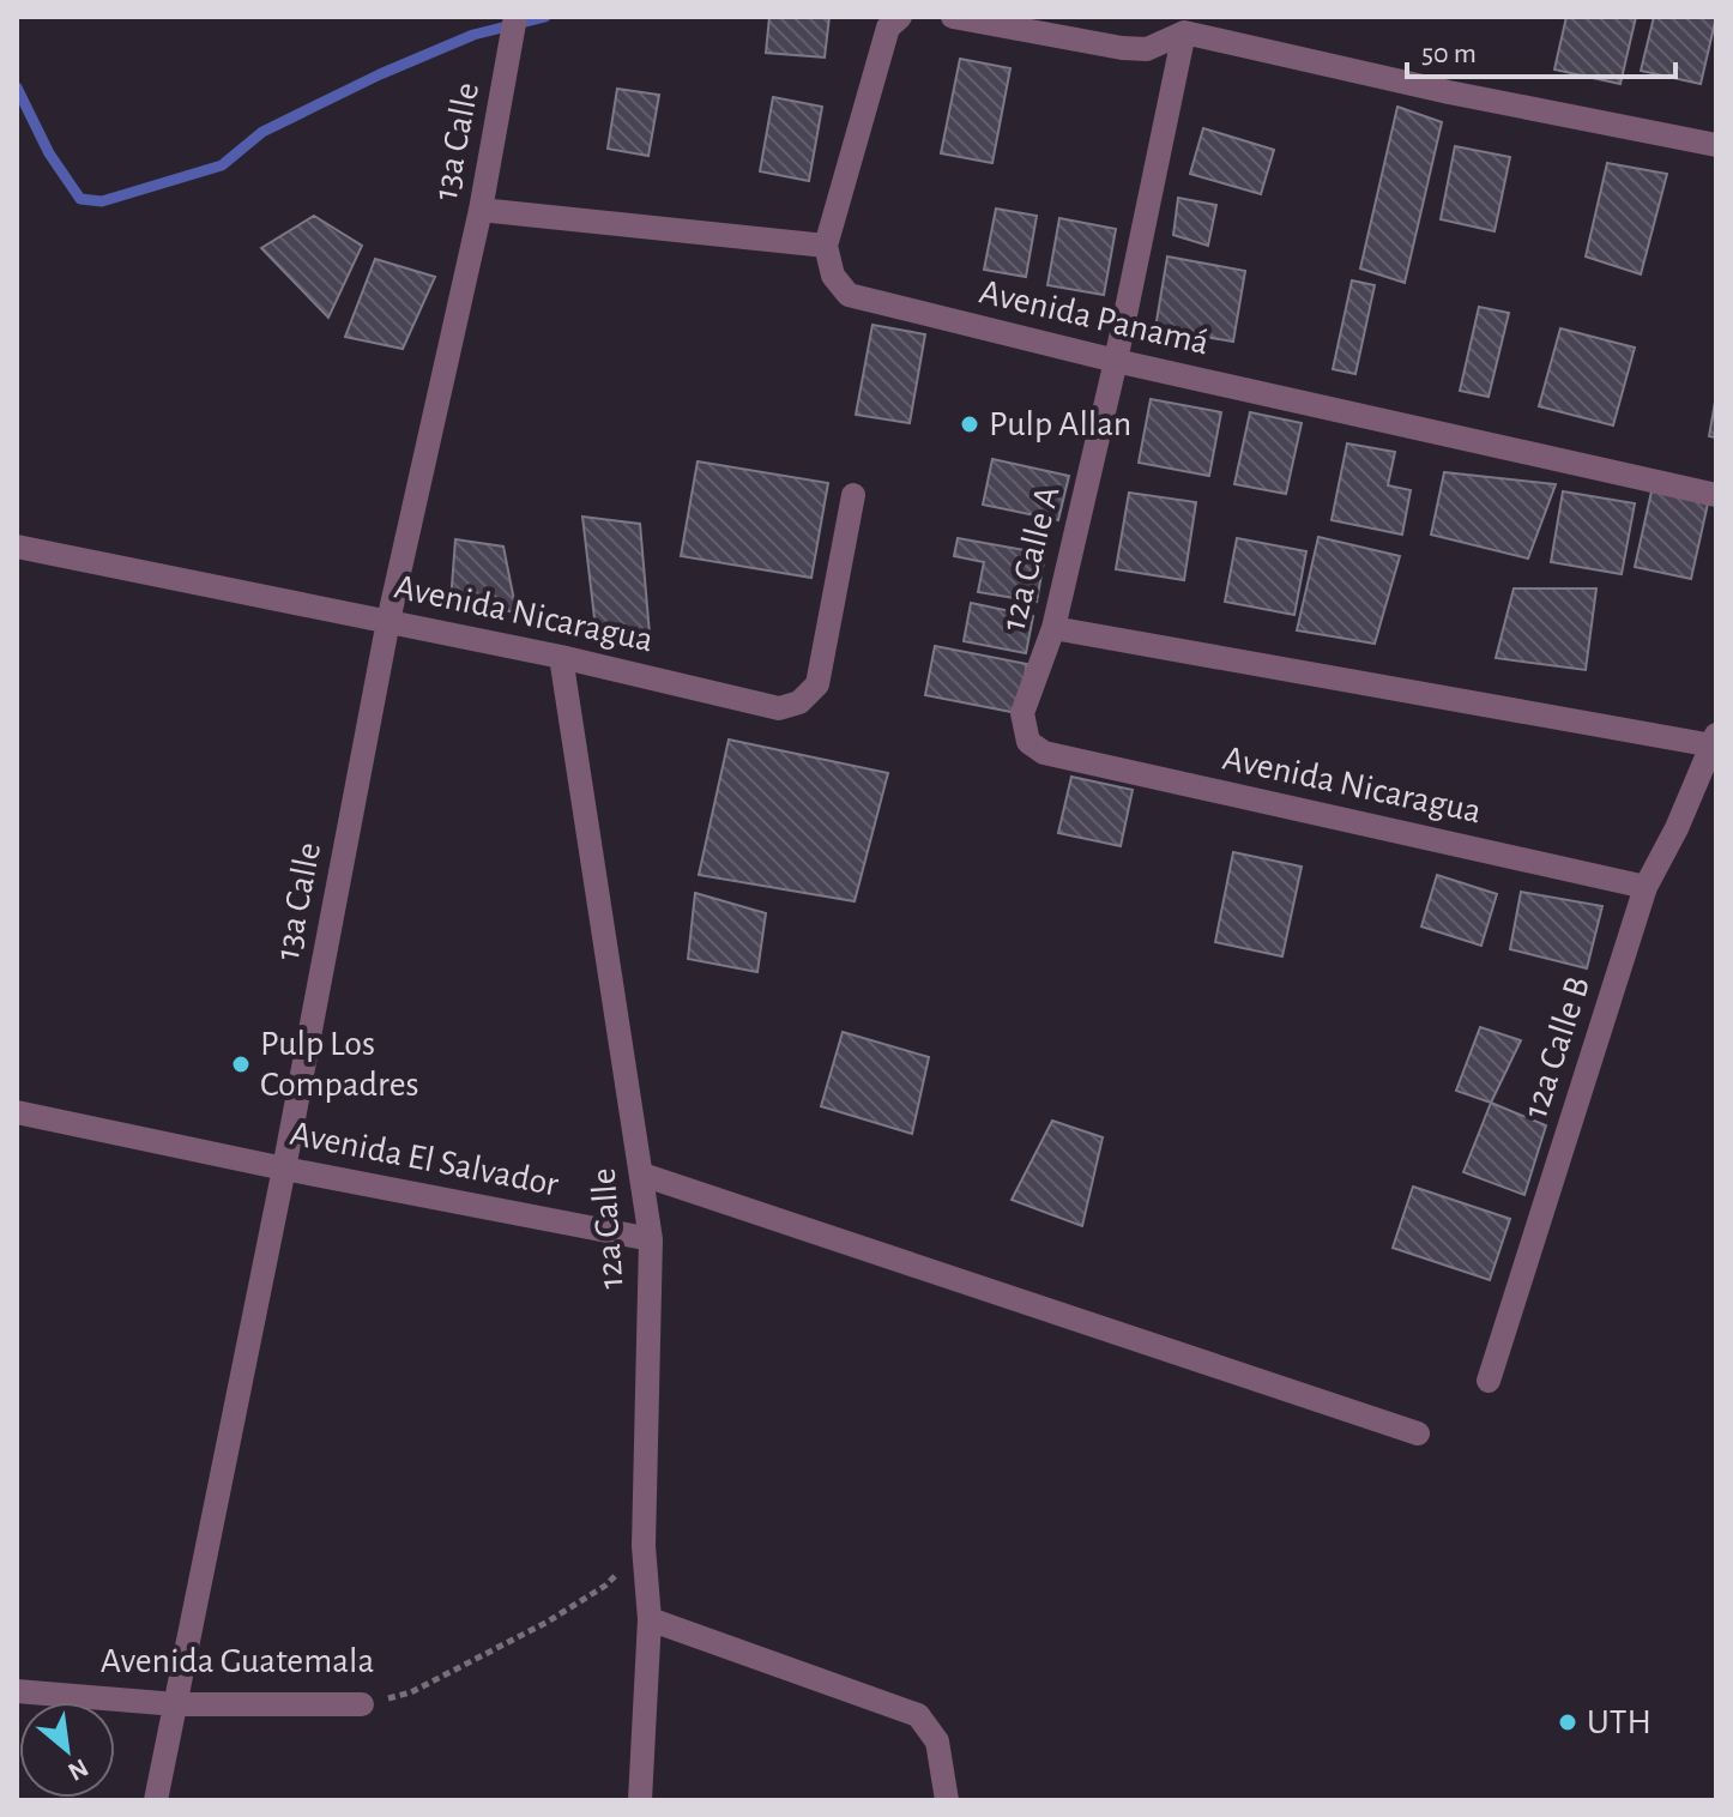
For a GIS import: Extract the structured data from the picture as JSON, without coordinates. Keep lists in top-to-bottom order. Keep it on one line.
{"streets":{"street":["13a Calle","Avenida Panamá","12a Calle A","Avenida Nicaragua","12a Calle B","Avenida El Salvador","12a Calle","Avenida Guatemala"]},"crossings":[["13a Calle","Avenida Nicaragua"],["13a Calle","Avenida El Salvador"],["13a Calle","Avenida Guatemala"],["Avenida Panamá","12a Calle A"],["12a Calle A","Avenida Nicaragua"],["Avenida Nicaragua","12a Calle B"],["Avenida Nicaragua","12a Calle"],["Avenida El Salvador","12a Calle"],["12a Calle","Avenida Guatemala"]],"places":["Pulp Allan","Pulp Los Compadres","UTH"],"scale_bar":"50 m","north":"bottom right"}
